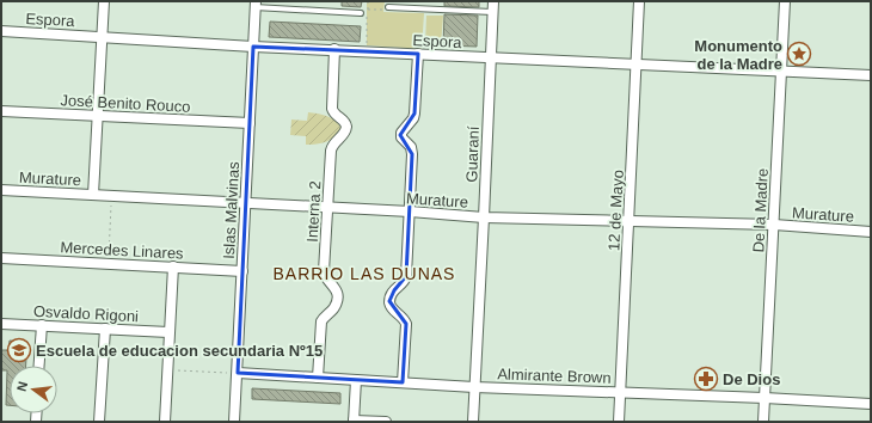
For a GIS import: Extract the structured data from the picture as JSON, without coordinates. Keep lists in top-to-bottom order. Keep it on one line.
{"streets":{"street":["Espora","José Benito Rouco","Guaraní","Murature","Islas Malvinas","12 de Mayo","De la Madre","Interna 2","Mercedes Linares","Osvaldo Rigoni","Almirante Brown"]},"crossings":[["Espora","Guaraní"],["Espora","Islas Malvinas"],["Espora","12 de Mayo"],["Espora","De la Madre"],["Espora","Interna 2"],["José Benito Rouco","Islas Malvinas"],["Guaraní","Murature"],["Guaraní","Almirante Brown"],["Murature","Islas Malvinas"],["Murature","12 de Mayo"],["Murature","De la Madre"],["Murature","Interna 2"],["Islas Malvinas","Mercedes Linares"],["Islas Malvinas","Almirante Brown"],["12 de Mayo","Almirante Brown"],["De la Madre","Almirante Brown"],["Interna 2","Almirante Brown"]],"districts":["BARRIO LAS DUNAS"],"places":{"place":["Monumento de la Madre"],"school or university":["Escuela de educacion secundaria Nº15"],"pharmacy":["De Dios"]},"north":"left"}
